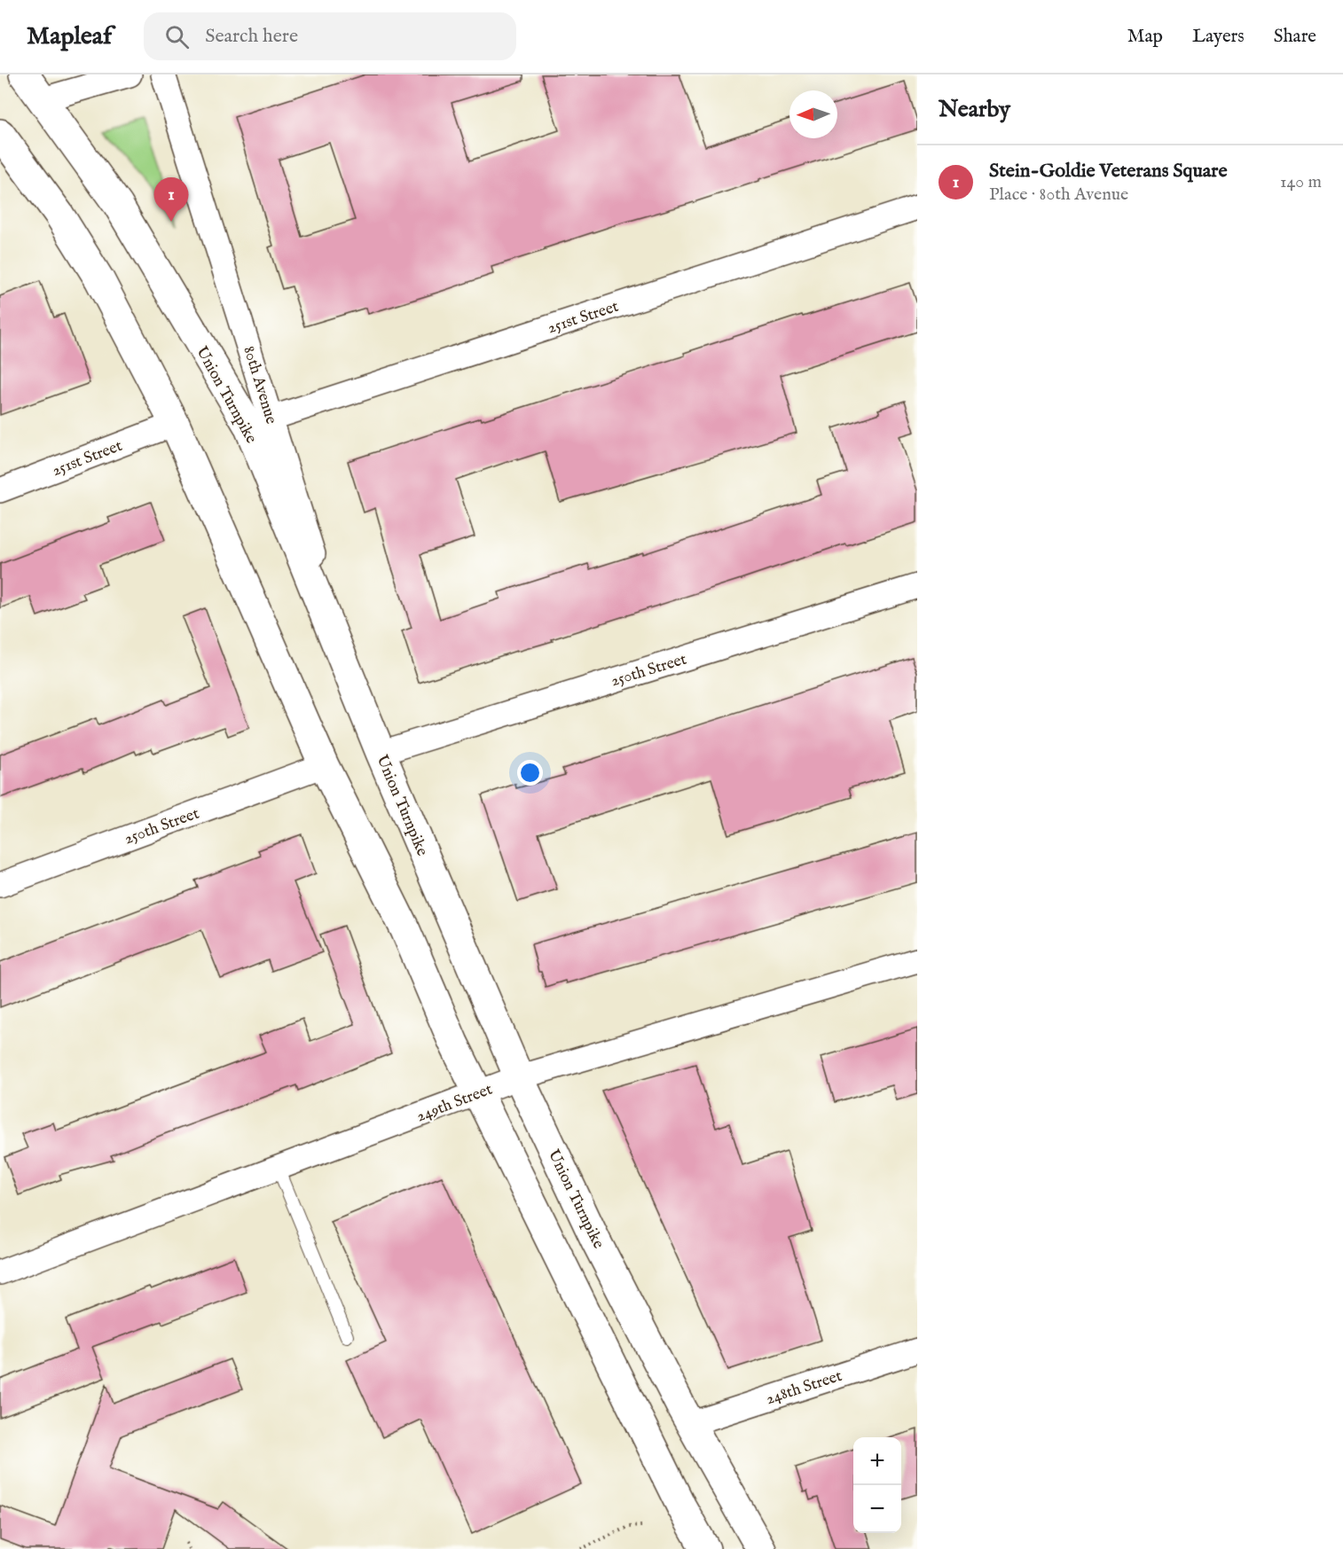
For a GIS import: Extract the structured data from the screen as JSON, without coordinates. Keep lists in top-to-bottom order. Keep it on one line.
{"streets":{"main road":["Union Turnpike"],"street":["251st Street","80th Avenue","250th Street","249th Street","248th Street"]},"crossings":[["251st Street","80th Avenue"],["251st Street","Union Turnpike"],["80th Avenue","Union Turnpike"],["Union Turnpike","250th Street"],["Union Turnpike","249th Street"],["Union Turnpike","248th Street"]],"north":"left","page":{"header":"Mapleaf","search":"Search here","nav":["Map","Layers","Share"],"heading":"Nearby","list":[{"mark":"1","name":"Stein-Goldie Veterans Square","note":"Place · 80th Avenue","value":"140 m"}],"pins":"1","map_buttons":["+","−"]}}
